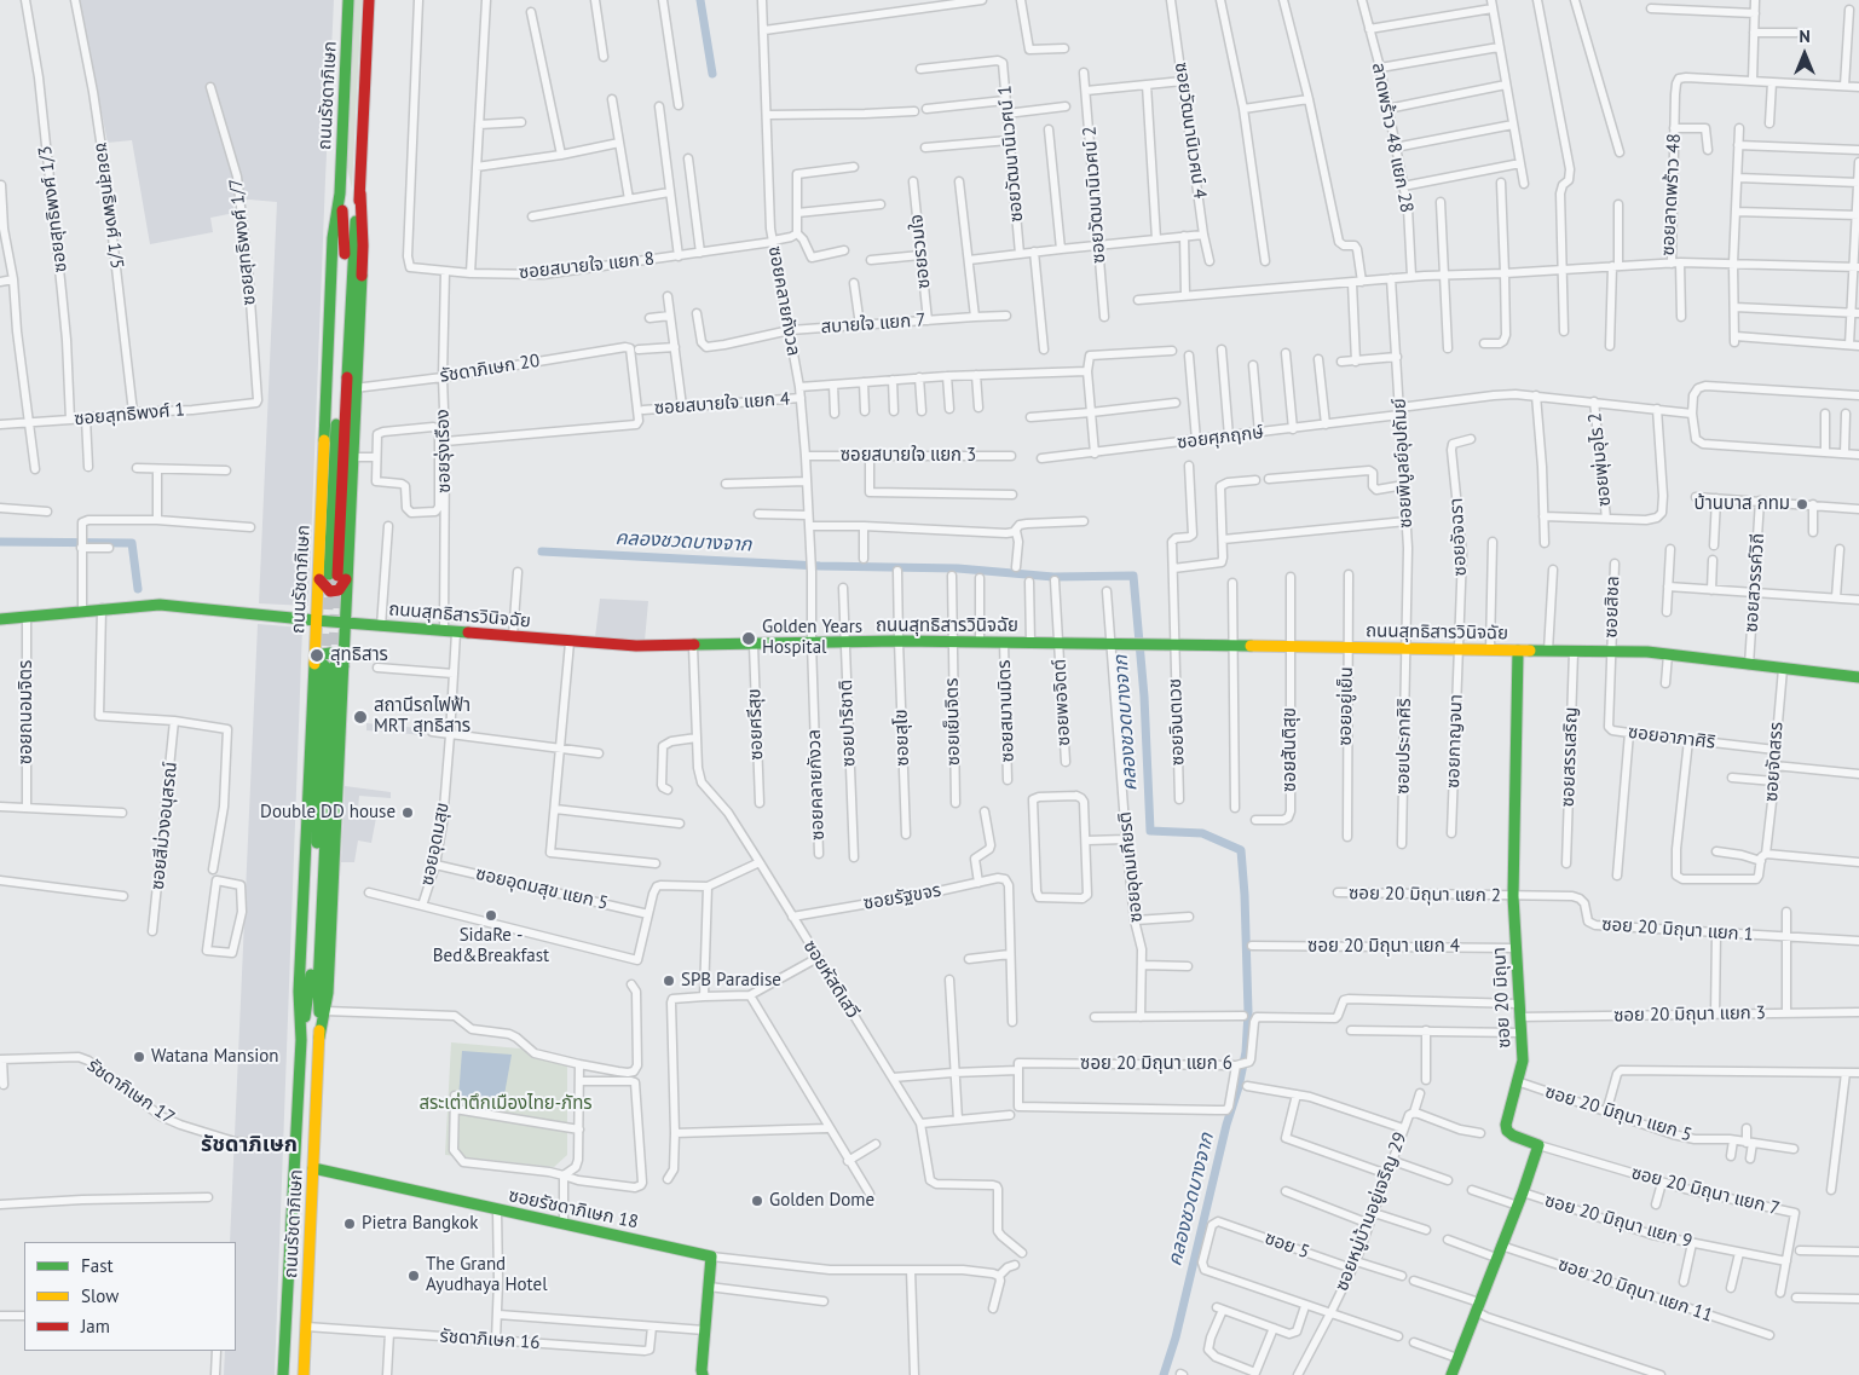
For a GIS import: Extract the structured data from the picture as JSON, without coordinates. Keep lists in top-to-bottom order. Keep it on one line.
{"streets":{"main road":["ถนนรัชดาภิเษก","ถนนสุทธิสารวินิจฉัย","ซอย 20 มิถุนา","ซอยรัชดาภิเษก 18"],"street":["ซอยวัฒนานิเวศน์ 4","ลาดพร้าว 48 แยก 28","ซอยวัฒนานิเวศน์ 1","ซอยวัฒนานิเวศน์ 2","ซอยลาดพร้าว 48","ซอยสุทธิพงศ์ 1/5","ซอยสุทธิพงศ์ 1/3","ซอยสุทธิพงศ์ 1/7","ซอยรวมใจ","ซอยสบายใจ แยก 8","ซอยคลายกังวล","สบายใจ แยก 7","รัชดาภิเษก 20","ซอยสบายใจ แยก 4","ซอยสุทธิพงศ์ 1","ซอยศุภฤกษ์","ซอยรุ่งเรือง","ซอยสบายใจ แยก 3","ซอยพุ่มอุไร 2","ซอยพิบูลย์อุปถัมย์","ซอยอัจฉรา","ซอยสวรรค์วิถี","ซอยสิชล","ซอยพอจิตต์","ซอยอยู่เย็น","ซอยสมานมิตร","ซอยถนอมจิตร","ซอยเย็นจิตร","ซอยจินตเวช","ซอยปาริชาติ","ซอยศรีสุข","ซอยสุโข","ซอยอาภาศิริ","ซอยกาญจนา","ซอยประภาศิริ","ซอยสันติสุข","ซอยสรรเสริญ","ซอยจัดสรร","ซอยสีม่วงอนุสรณ์","ซอยอุดมสุข","ซอยอุดมเกียรติ","ซอยอุดมสุข แยก 5","ซอย 20 มิถุนา แยก 2","ซอยรัฐขจร","ซอย 20 มิถุนา แยก 1","ซอย 20 มิถุนา แยก 4","ซอยหัสดิเสวี","ซอย 20 มิถุนา แยก 3","ซอย 20 มิถุนา แยก 6","รัชดาภิเษก 17","ซอย 20 มิถุนา แยก 5","ซอย 20 มิถุนา แยก 7","ซอยหมู่บ้านอยู่เจริญ 29","ซอย 20 มิถุนา แยก 9","ซอย 5","ซอย 20 มิถุนา แยก 11","รัชดาภิเษก 16"]},"crossings":[["ถนนรัชดาภิเษก","รัชดาภิเษก 20"],["ถนนรัชดาภิเษก","ถนนสุทธิสารวินิจฉัย"],["ถนนรัชดาภิเษก","รัชดาภิเษก 17"],["ถนนรัชดาภิเษก","ซอยรัชดาภิเษก 18"],["ถนนรัชดาภิเษก","รัชดาภิเษก 16"],["ลาดพร้าว 48 แยก 28","ซอยลาดพร้าว 48"],["ซอยลาดพร้าว 48","ซอยพิบูลย์อุปถัมย์"],["ซอยสุทธิพงศ์ 1/5","ซอยสุทธิพงศ์ 1"],["ซอยสุทธิพงศ์ 1/3","ซอยสุทธิพงศ์ 1"],["ซอยสุทธิพงศ์ 1/7","ซอยสุทธิพงศ์ 1"],["ซอยรวมใจ","สบายใจ แยก 7"],["ซอยสบายใจ แยก 8","ซอยคลายกังวล"],["ซอยสบายใจ แยก 8","ซอยรุ่งเรือง"],["ซอยคลายกังวล","สบายใจ แยก 7"],["ซอยคลายกังวล","ซอยสบายใจ แยก 4"],["ซอยคลายกังวล","ซอยสบายใจ แยก 3"],["ซอยคลายกังวล","ถนนสุทธิสารวินิจฉัย"],["รัชดาภิเษก 20","ซอยรุ่งเรือง"],["ซอยศุภฤกษ์","ซอยพุ่มอุไร 2"],["ซอยศุภฤกษ์","ซอยพิบูลย์อุปถัมย์"],["ซอยรุ่งเรือง","ถนนสุทธิสารวินิจฉัย"],["ซอยรุ่งเรือง","ซอยอุดมสุข"],["ซอยพิบูลย์อุปถัมย์","ถนนสุทธิสารวินิจฉัย"],["ซอยพิบูลย์อุปถัมย์","ซอยประภาศิริ"],["ซอยอัจฉรา","ถนนสุทธิสารวินิจฉัย"],["ซอยอัจฉรา","ซอยกาญจนา"],["ซอยสวรรค์วิถี","ถนนสุทธิสารวินิจฉัย"],["ซอยสิชล","ถนนสุทธิสารวินิจฉัย"],["ซอยสิชล","ซอยอาภาศิริ"],["ถนนสุทธิสารวินิจฉัย","ซอยพอจิตต์"],["ถนนสุทธิสารวินิจฉัย","ซอยอยู่เย็น"],["ถนนสุทธิสารวินิจฉัย","ซอยสมานมิตร"],["ถนนสุทธิสารวินิจฉัย","ซอยถนอมจิตร"],["ถนนสุทธิสารวินิจฉัย","ซอยเย็นจิตร"],["ถนนสุทธิสารวินิจฉัย","ซอยจินตเวช"],["ถนนสุทธิสารวินิจฉัย","ซอยปาริชาติ"],["ถนนสุทธิสารวินิจฉัย","ซอยศรีสุข"],["ถนนสุทธิสารวินิจฉัย","ซอยสุโข"],["ถนนสุทธิสารวินิจฉัย","ซอยอาภาศิริ"],["ถนนสุทธิสารวินิจฉัย","ซอยกาญจนา"],["ถนนสุทธิสารวินิจฉัย","ซอยประภาศิริ"],["ถนนสุทธิสารวินิจฉัย","ซอยสันติสุข"],["ถนนสุทธิสารวินิจฉัย","ซอยสรรเสริญ"],["ถนนสุทธิสารวินิจฉัย","ซอยจัดสรร"],["ถนนสุทธิสารวินิจฉัย","ซอยอุดมสุข"],["ถนนสุทธิสารวินิจฉัย","ซอยอุดมเกียรติ"],["ถนนสุทธิสารวินิจฉัย","ซอยหัสดิเสวี"],["ถนนสุทธิสารวินิจฉัย","ซอย 20 มิถุนา"],["ซอยอาภาศิริ","ซอยจัดสรร"],["ซอยอุดมสุข","ซอยอุดมสุข แยก 5"],["ซอย 20 มิถุนา แยก 2","ซอย 20 มิถุนา แยก 1"],["ซอย 20 มิถุนา แยก 2","ซอย 20 มิถุนา"],["ซอยรัฐขจร","ซอยหัสดิเสวี"],["ซอย 20 มิถุนา แยก 1","ซอย 20 มิถุนา"],["ซอย 20 มิถุนา แยก 4","ซอย 20 มิถุนา"],["ซอยหัสดิเสวี","ซอย 20 มิถุนา แยก 6"],["ซอย 20 มิถุนา","ซอย 20 มิถุนา แยก 3"],["ซอย 20 มิถุนา","ซอย 20 มิถุนา แยก 6"],["ซอย 20 มิถุนา","ซอย 20 มิถุนา แยก 5"],["ซอย 20 มิถุนา","ซอย 20 มิถุนา แยก 7"],["ซอย 20 มิถุนา แยก 7","ซอย 20 มิถุนา แยก 9"],["ซอยหมู่บ้านอยู่เจริญ 29","ซอย 5"]],"districts":["รัชดาภิเษก"],"water":["คลองชวดบางจาก"],"parks":["สระเต่าตึกเมืองไทย-ภัทร"],"places":["บ้านบาส กทม","Golden Years Hospital","สุทธิสาร","สถานีรถไฟฟ้า MRT สุทธิสาร","Double DD house","SidaRe - Bed&Breakfast","SPB Paradise","Watana Mansion","Golden Dome","Pietra Bangkok","The Grand Ayudhaya Hotel"],"legend":["Fast","Slow","Jam"],"north":"top"}
